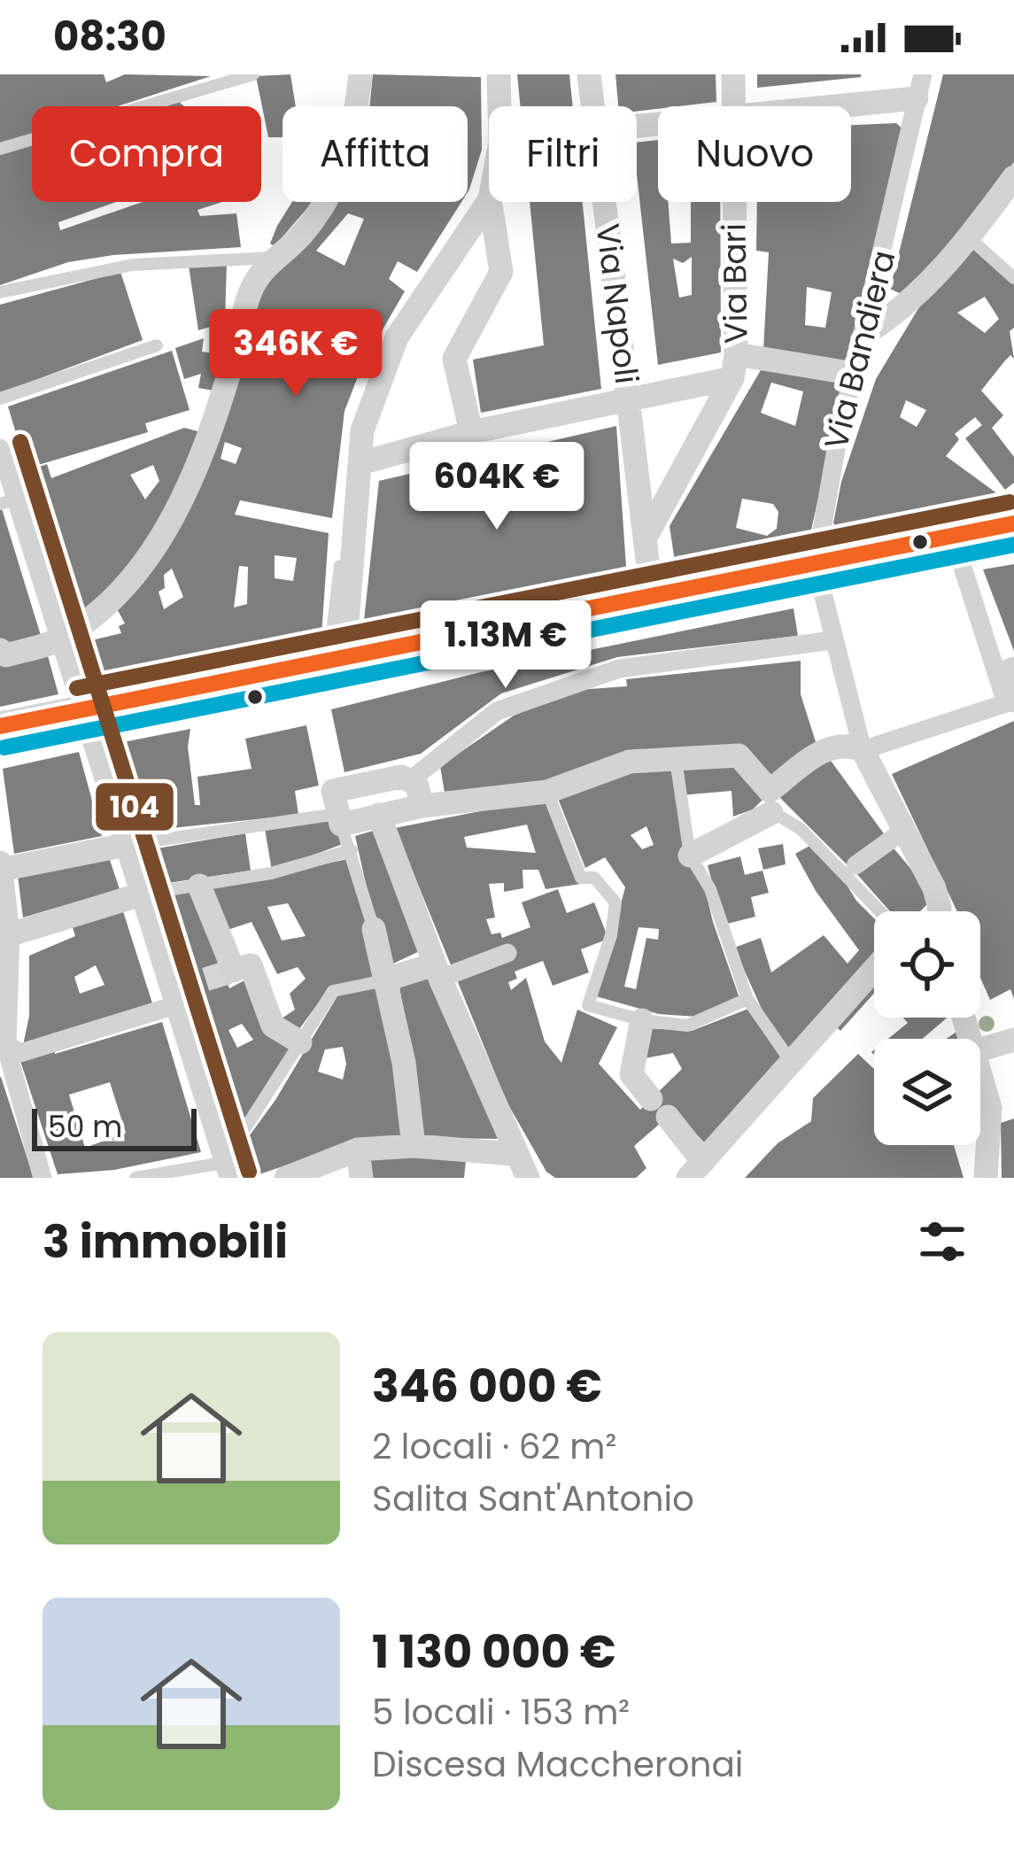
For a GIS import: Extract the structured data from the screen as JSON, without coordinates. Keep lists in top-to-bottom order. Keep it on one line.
{"streets":{"street":["Via Bari","Via Napoli","Via Bandiera"]},"crossings":[["Via Bari","Via Napoli"]],"lines":["transit line 104"],"scale_bar":"50 m","page":{"status":"08:30","chip":["Compra","Affitta","Filtri","Nuovo"],"price":["346K €","604K €","1.13M €"],"scale":"50 m","heading":"3 immobili","list":[{"name":"346 000 €","note":"2 locali · 62 m² · Salita Sant'Antonio"},{"name":"1 130 000 €","note":"5 locali · 153 m² · Discesa Maccheronai"}]}}
